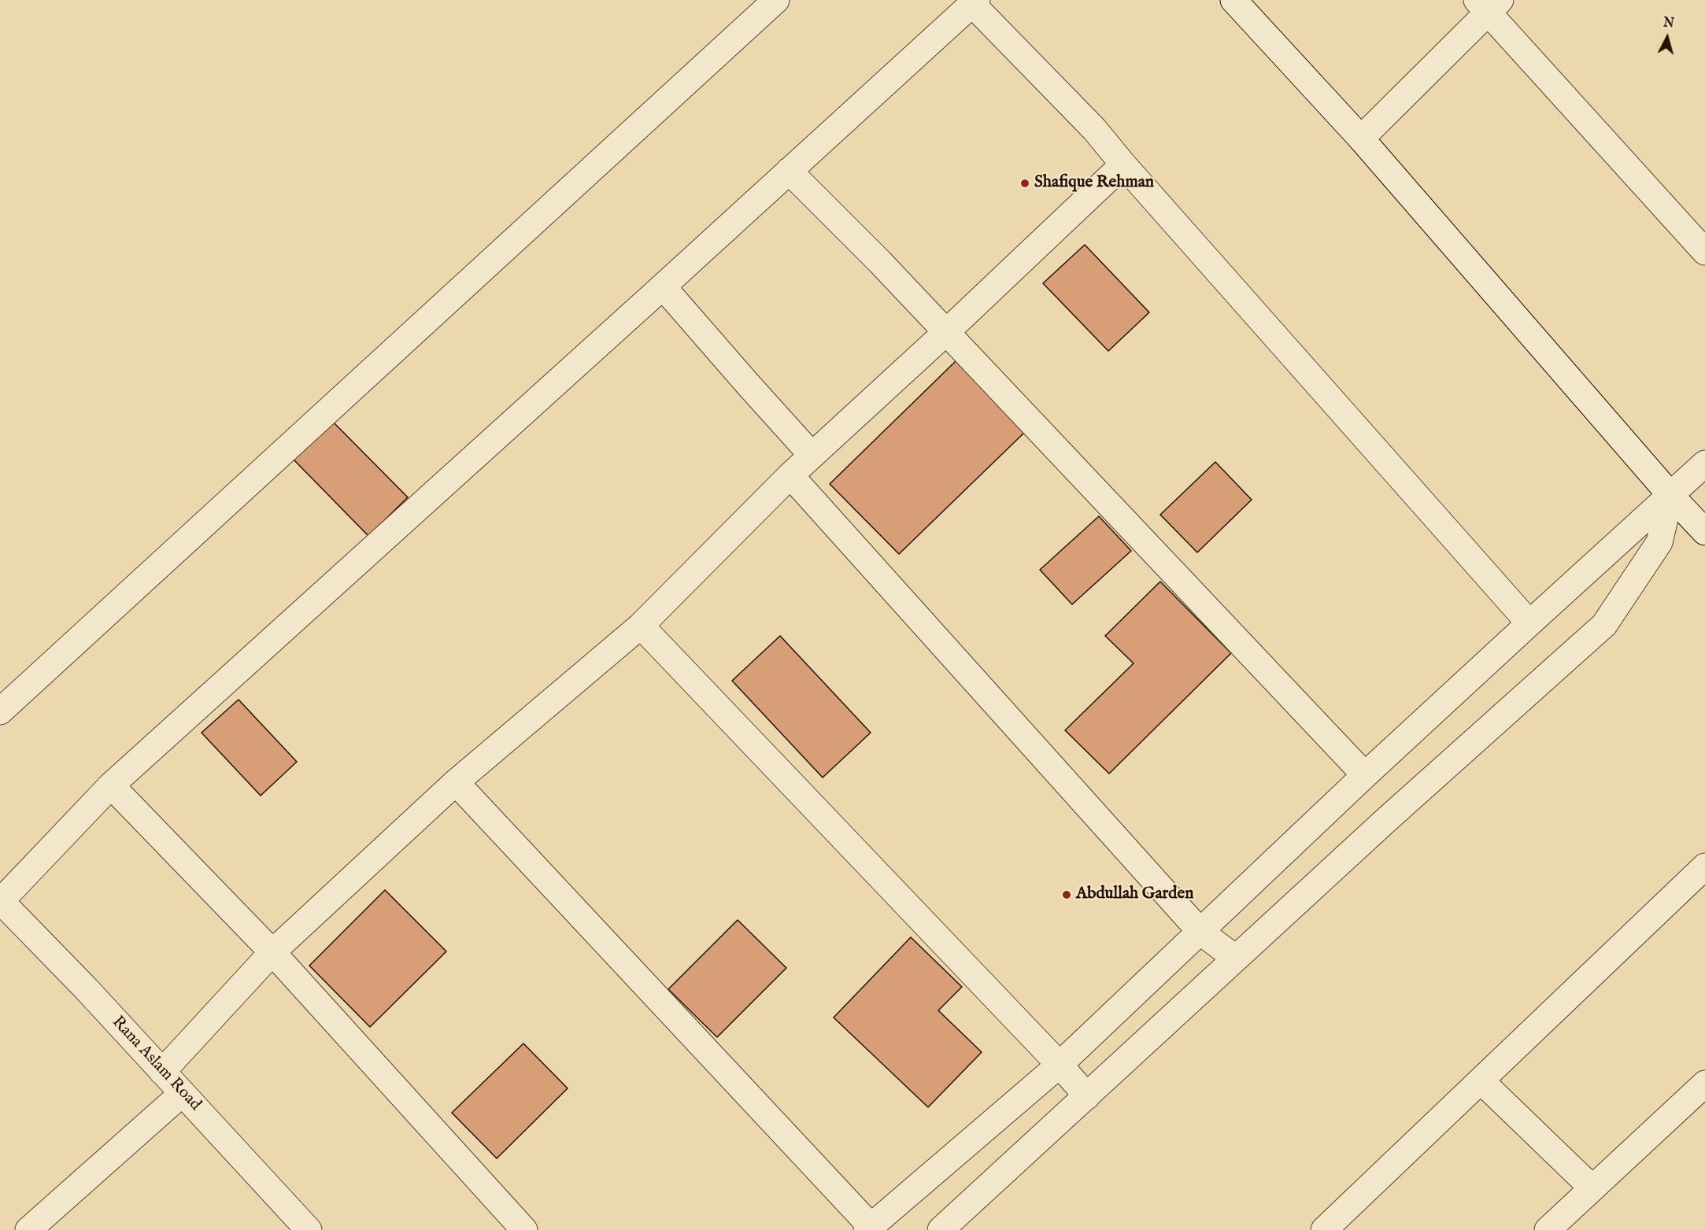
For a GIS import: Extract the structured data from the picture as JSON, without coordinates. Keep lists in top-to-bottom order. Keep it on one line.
{"streets":{"street":["Rana Aslam Road"]},"places":["Shafique Rehman","Abdullah Garden"],"north":"top"}
